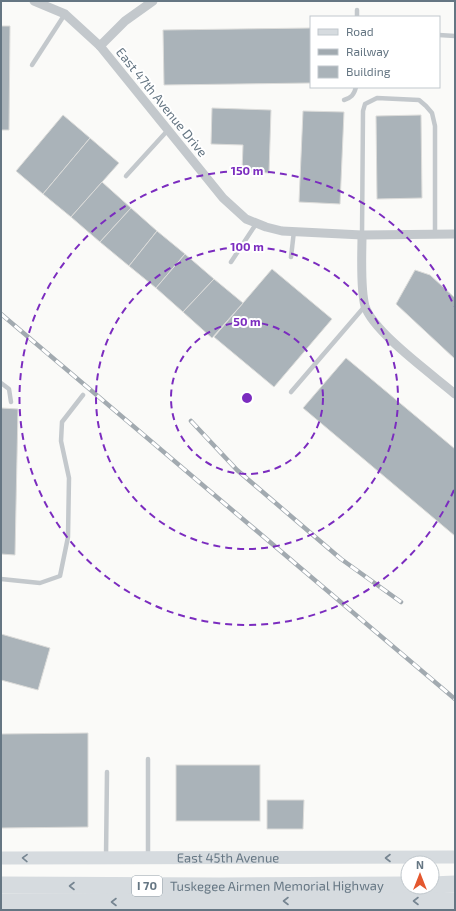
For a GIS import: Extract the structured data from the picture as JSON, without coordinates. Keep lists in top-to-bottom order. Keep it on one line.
{"streets":{"highway":["I 70","Tuskegee Airmen Memorial Highway"],"main road":["East 45th Avenue"],"street":["East 47th Avenue Drive"]},"one_way":["East 45th Avenue"],"legend":["Road","Railway","Building"],"north":"top","rings":["150 m","100 m","50 m"]}
